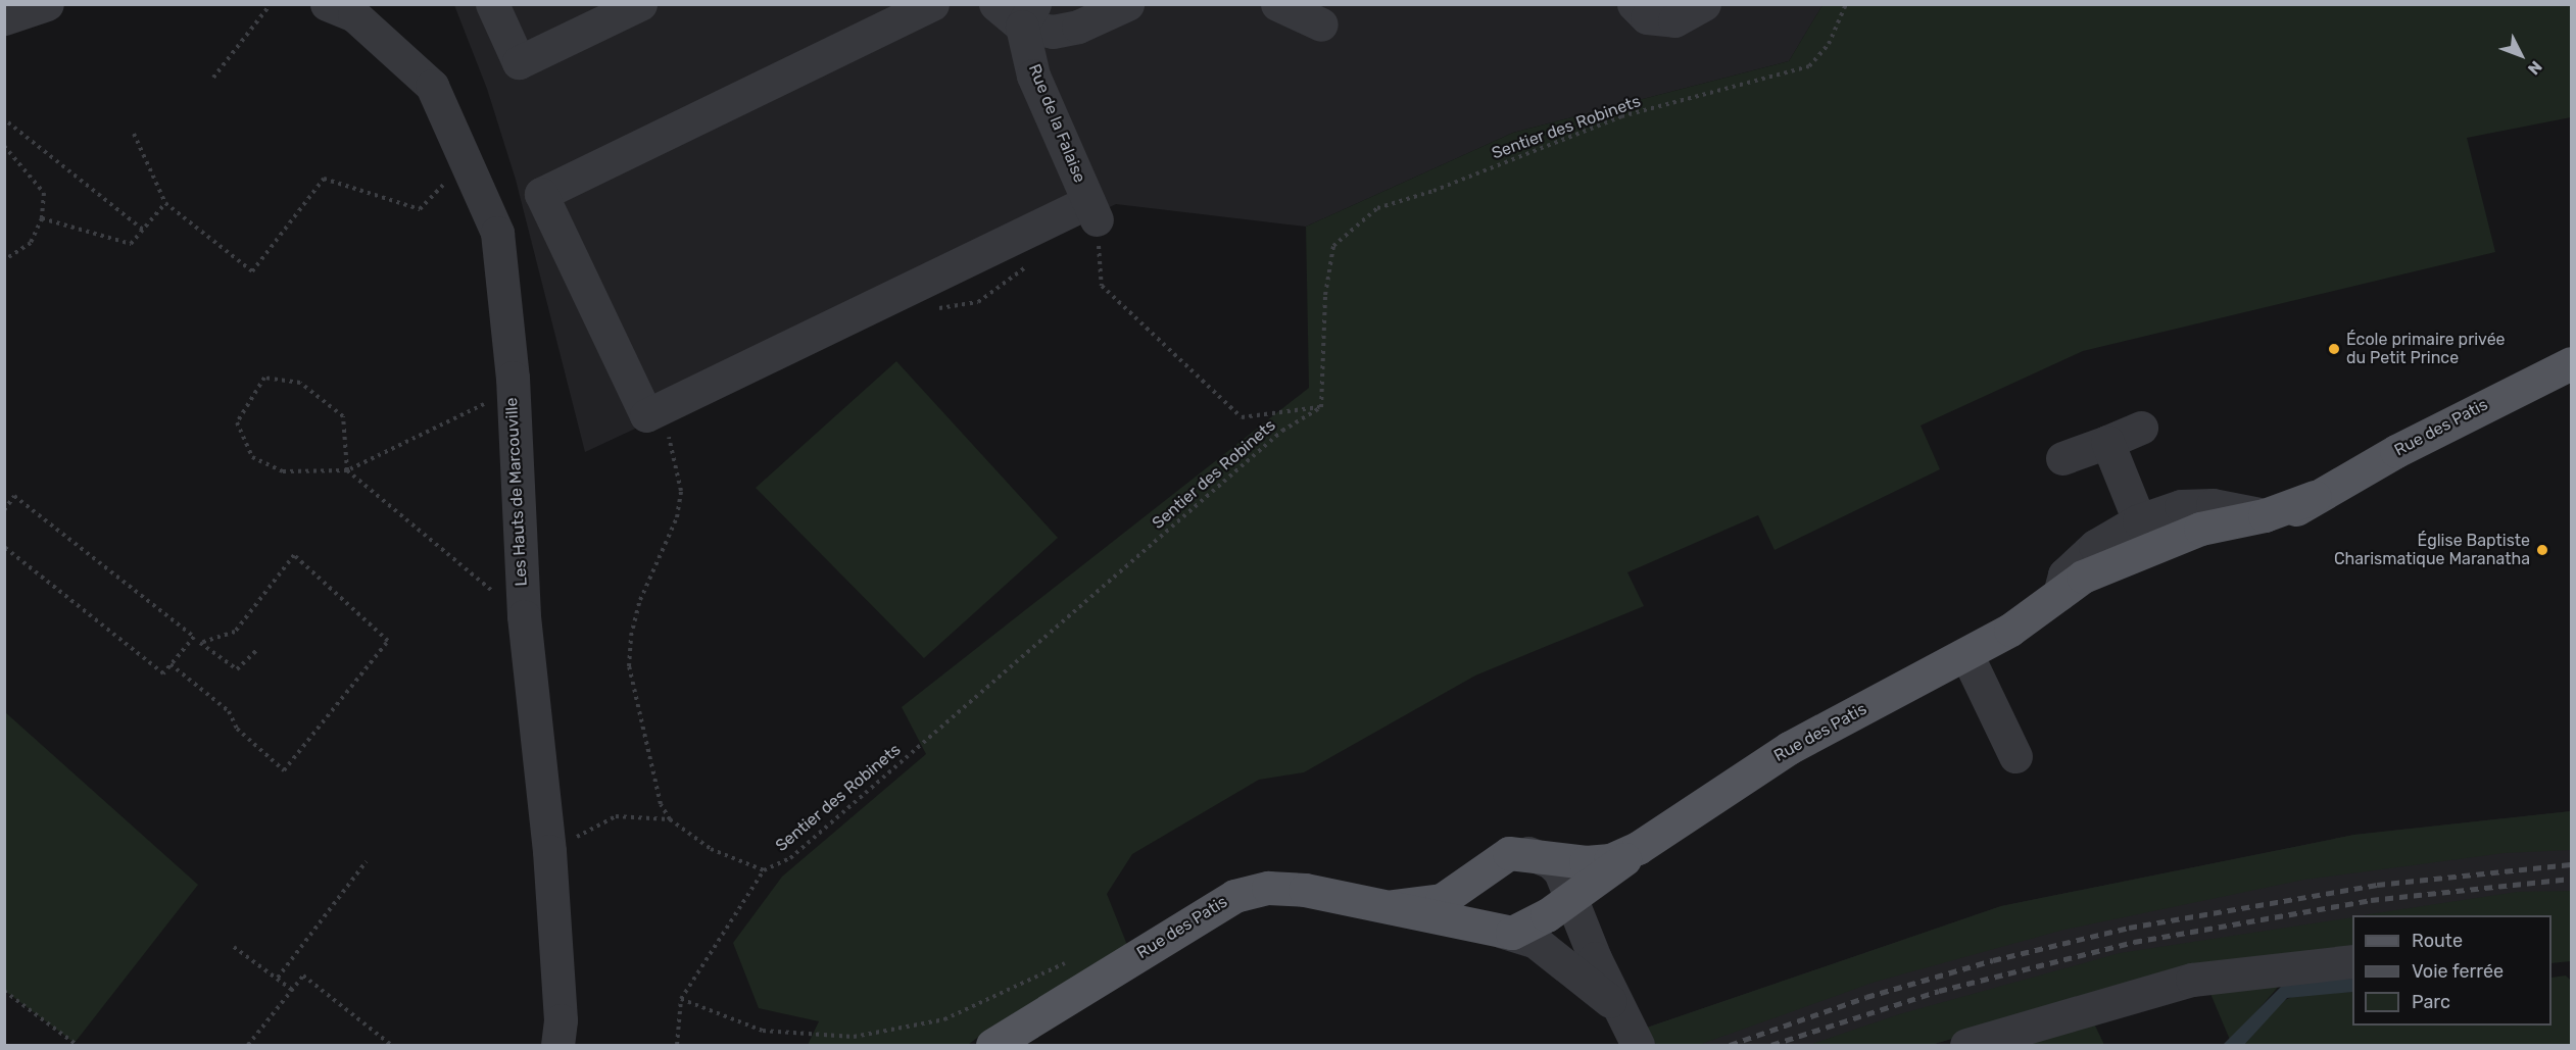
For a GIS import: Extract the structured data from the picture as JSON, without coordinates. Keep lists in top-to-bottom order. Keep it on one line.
{"streets":{"main road":["Rue des Patis"],"street":["Rue de la Falaise","Les Hauts de Marcouville"],"path":["Sentier des Robinets"]},"places":["École primaire privée du Petit Prince","Église Baptiste Charismatique Maranatha"],"legend":["Route","Voie ferrée","Parc"],"north":"bottom right"}
